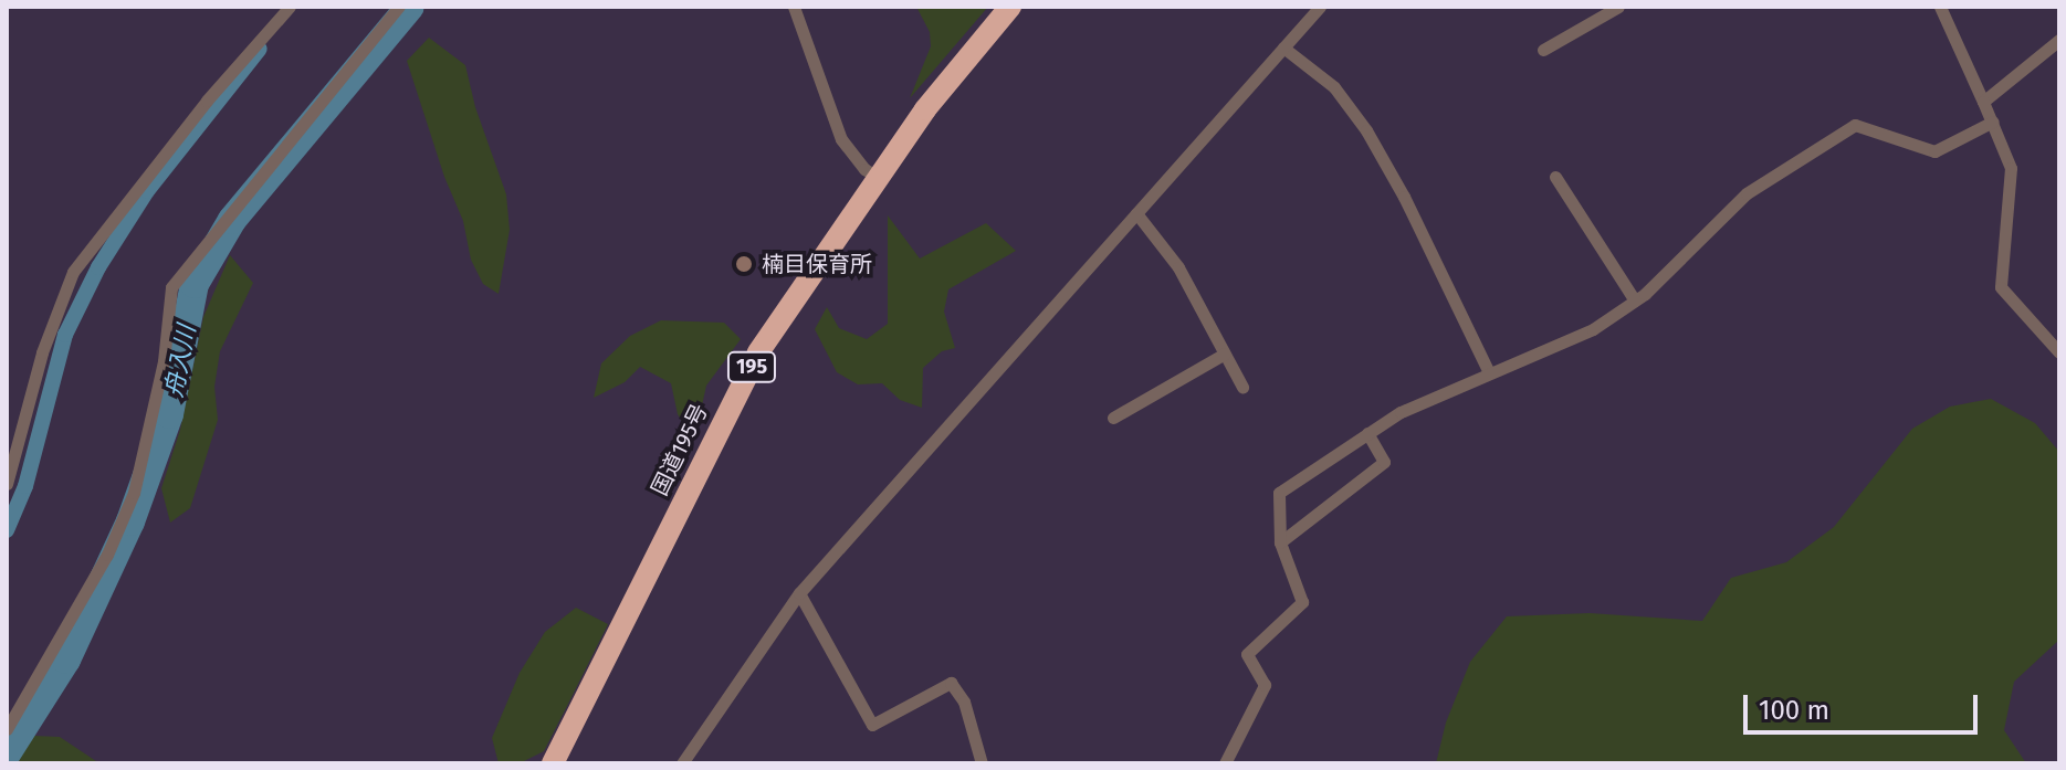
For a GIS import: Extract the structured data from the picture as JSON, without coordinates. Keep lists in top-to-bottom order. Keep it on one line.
{"streets":{"highway":["195","国道195号"]},"water":["舟入川"],"places":["楠目保育所"],"scale_bar":"100 m"}
